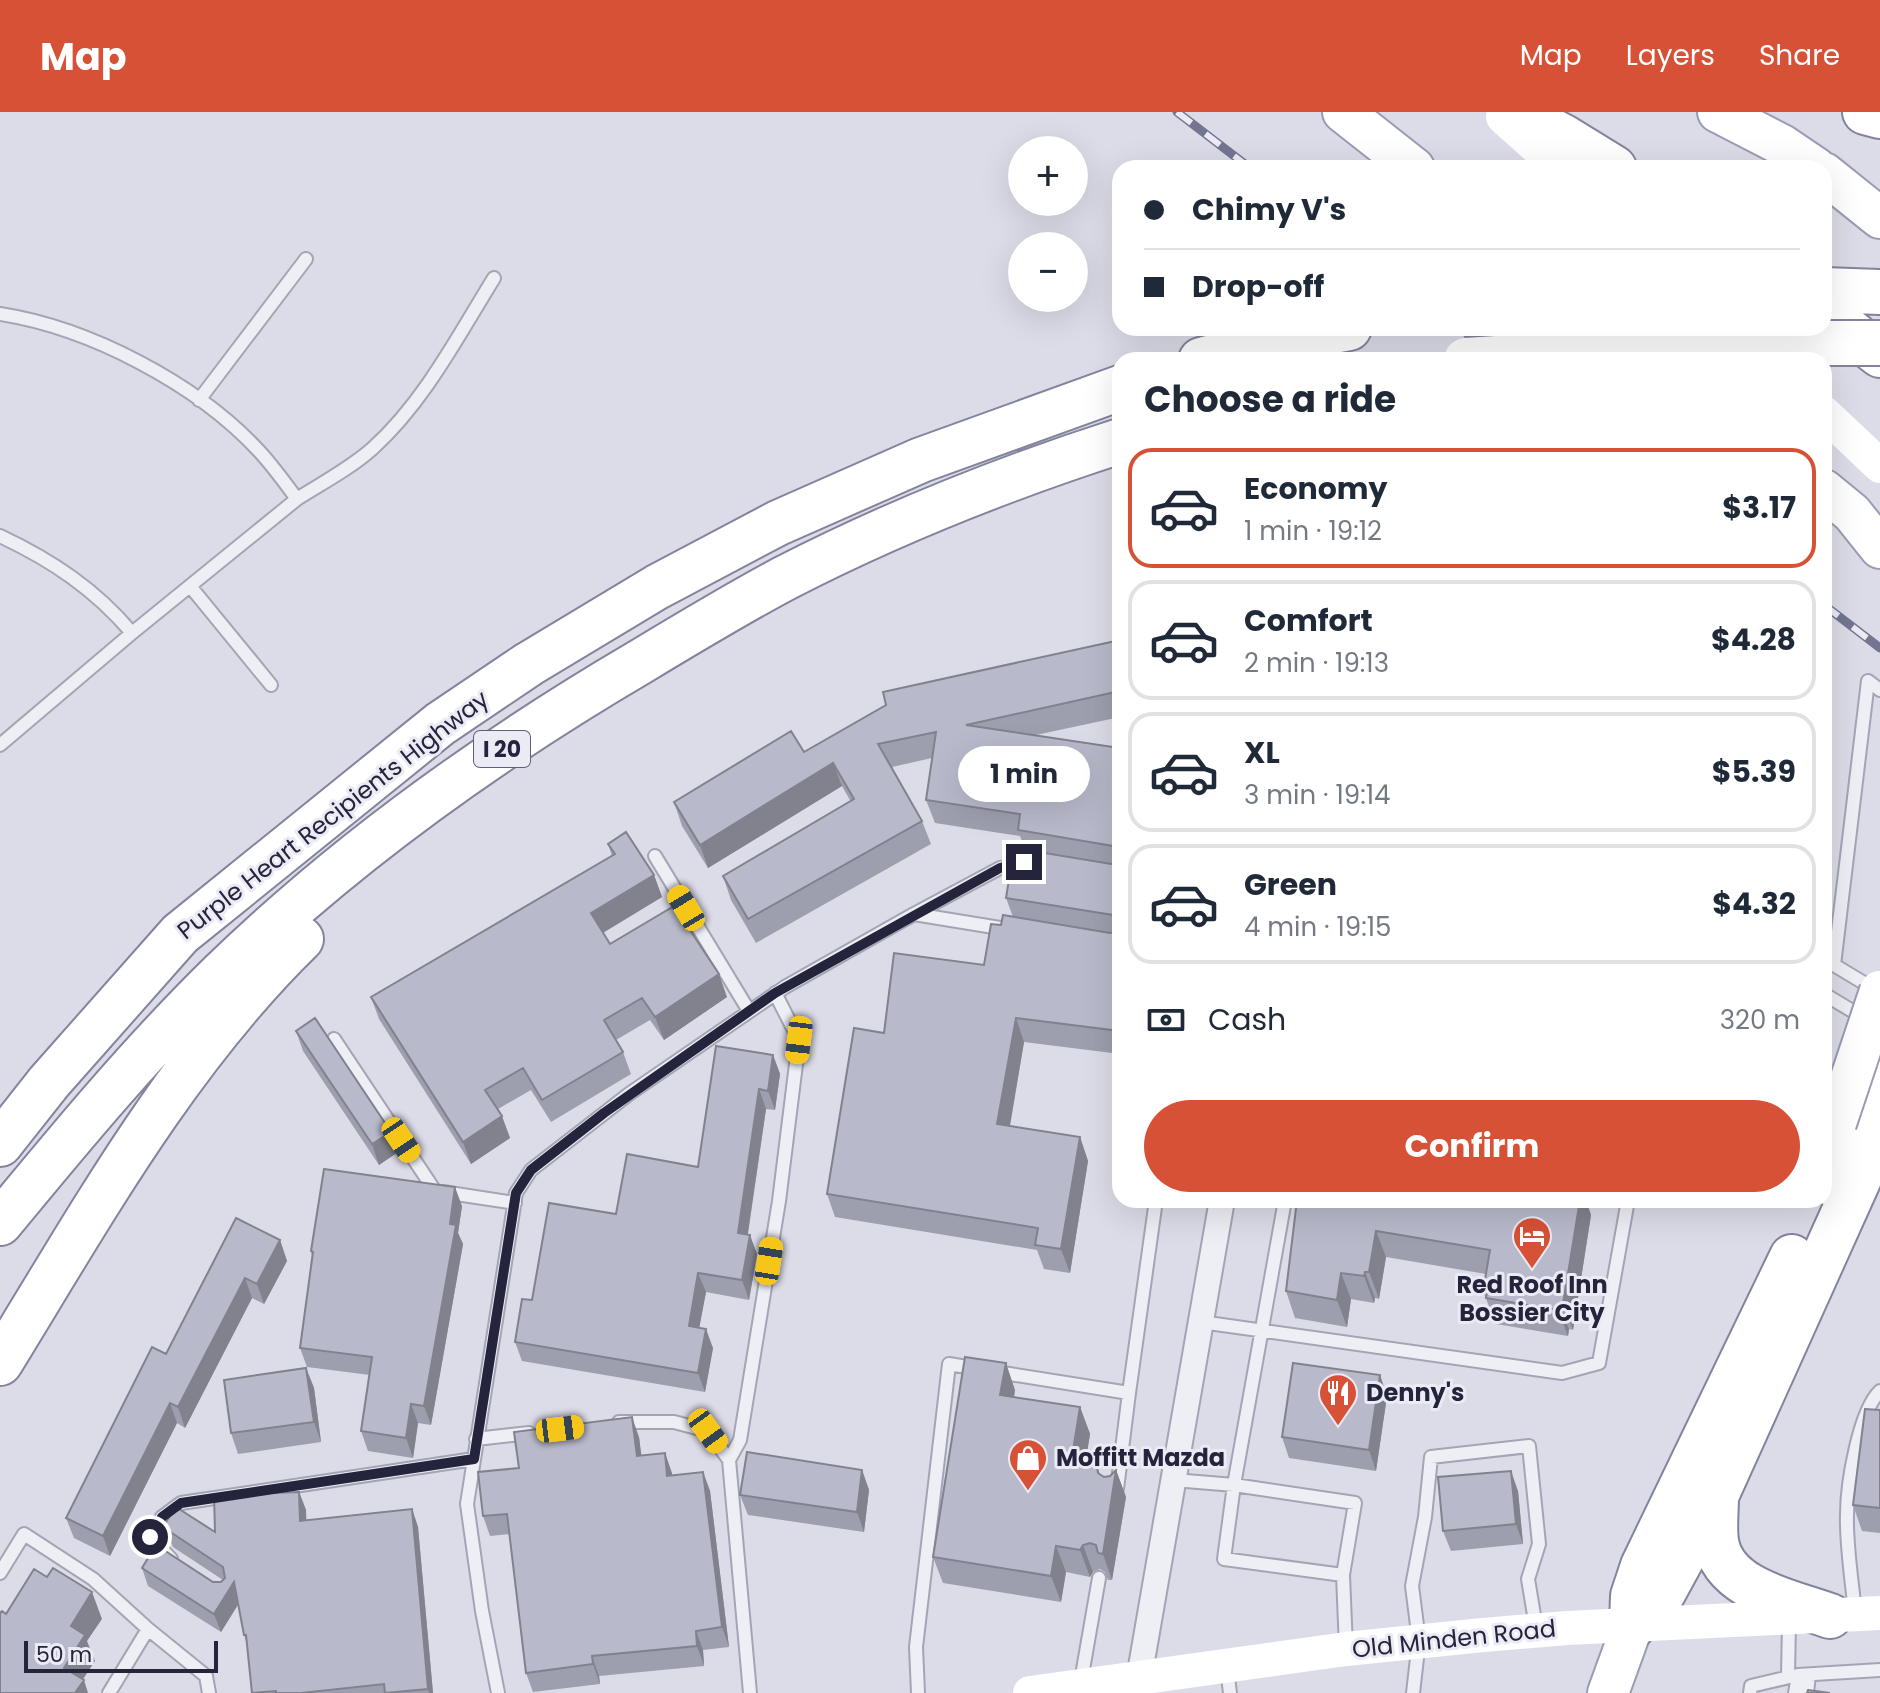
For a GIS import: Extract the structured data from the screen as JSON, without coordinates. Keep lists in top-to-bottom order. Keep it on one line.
{"streets":{"highway":["I 20","Purple Heart Recipients Highway"],"main road":["Old Minden Road"]},"places":{"hotel":["Red Roof Inn Bossier City"],"restaurant":["Denny's"],"shop":["Moffitt Mazda"]},"scale_bar":"50 m","page":{"header":"Map","nav":["Map","Layers","Share"],"map_buttons":["+","−"],"banner":["Chimy V's","Drop-off"],"heading":"Choose a ride","list":[{"name":"Economy","note":"1 min · 19:12","value":"$3.17"},{"name":"Comfort","note":"2 min · 19:13","value":"$4.28"},{"name":"XL","note":"3 min · 19:14","value":"$5.39"},{"name":"Green","note":"4 min · 19:15","value":"$4.32"}],"bubble":"1 min","pay":["Cash","320 m"],"buttons":"Confirm","scale":"50 m"}}
